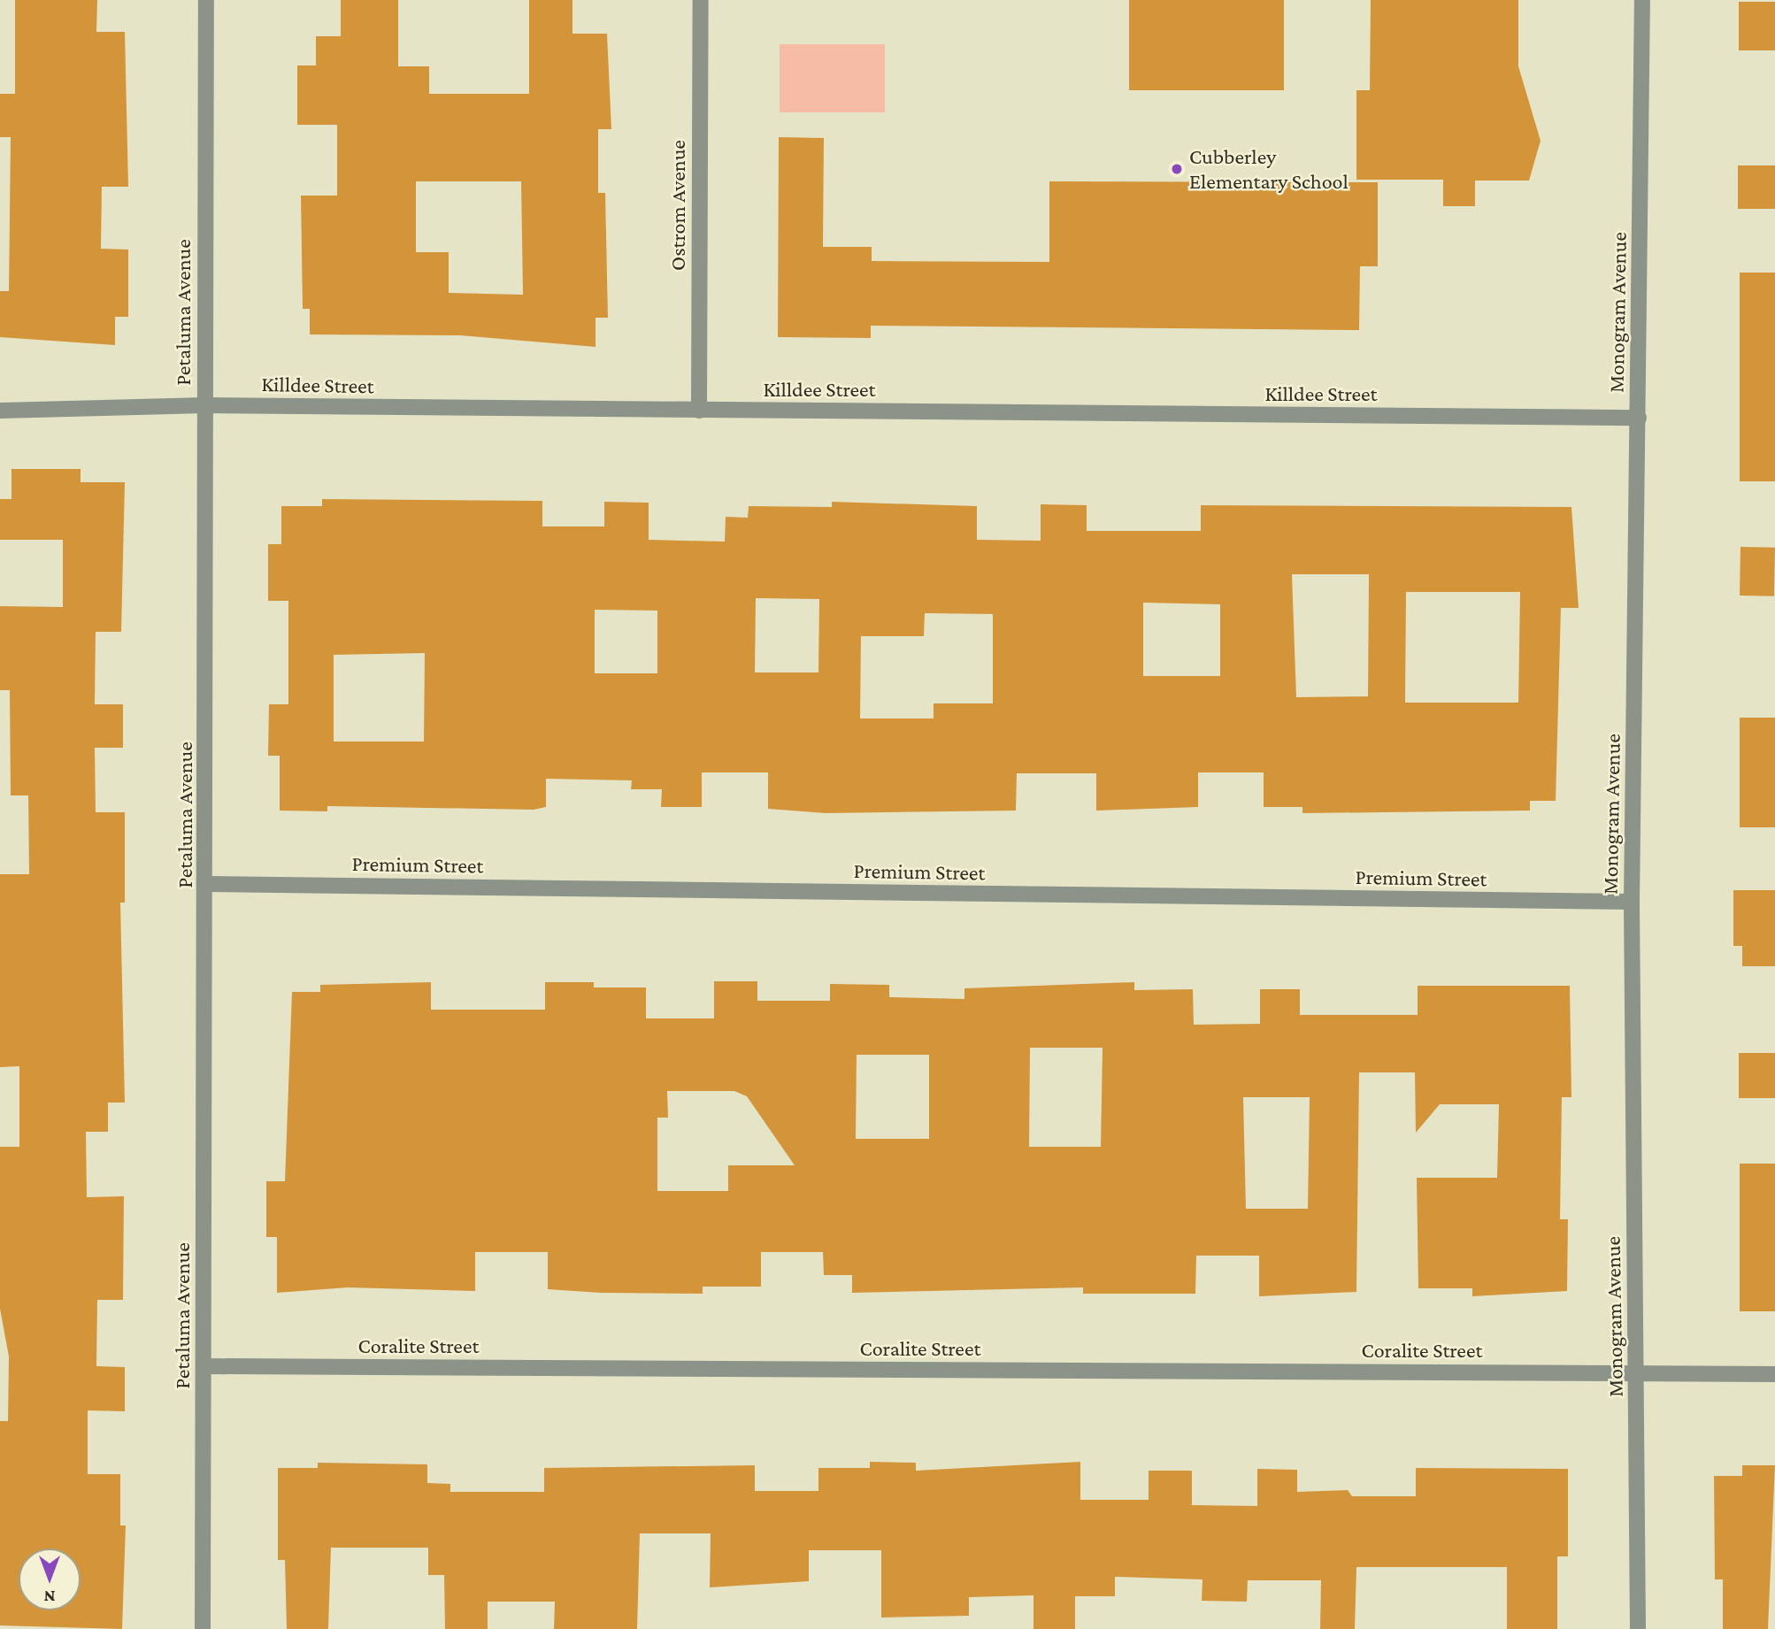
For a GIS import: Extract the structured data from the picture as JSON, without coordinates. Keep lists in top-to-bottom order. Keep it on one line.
{"streets":{"street":["Ostrom Avenue","Petaluma Avenue","Monogram Avenue","Killdee Street","Premium Street","Coralite Street"]},"crossings":[["Ostrom Avenue","Killdee Street"],["Petaluma Avenue","Killdee Street"],["Petaluma Avenue","Premium Street"],["Petaluma Avenue","Coralite Street"],["Monogram Avenue","Killdee Street"],["Monogram Avenue","Premium Street"],["Monogram Avenue","Coralite Street"]],"places":["Cubberley Elementary School"],"north":"bottom"}
